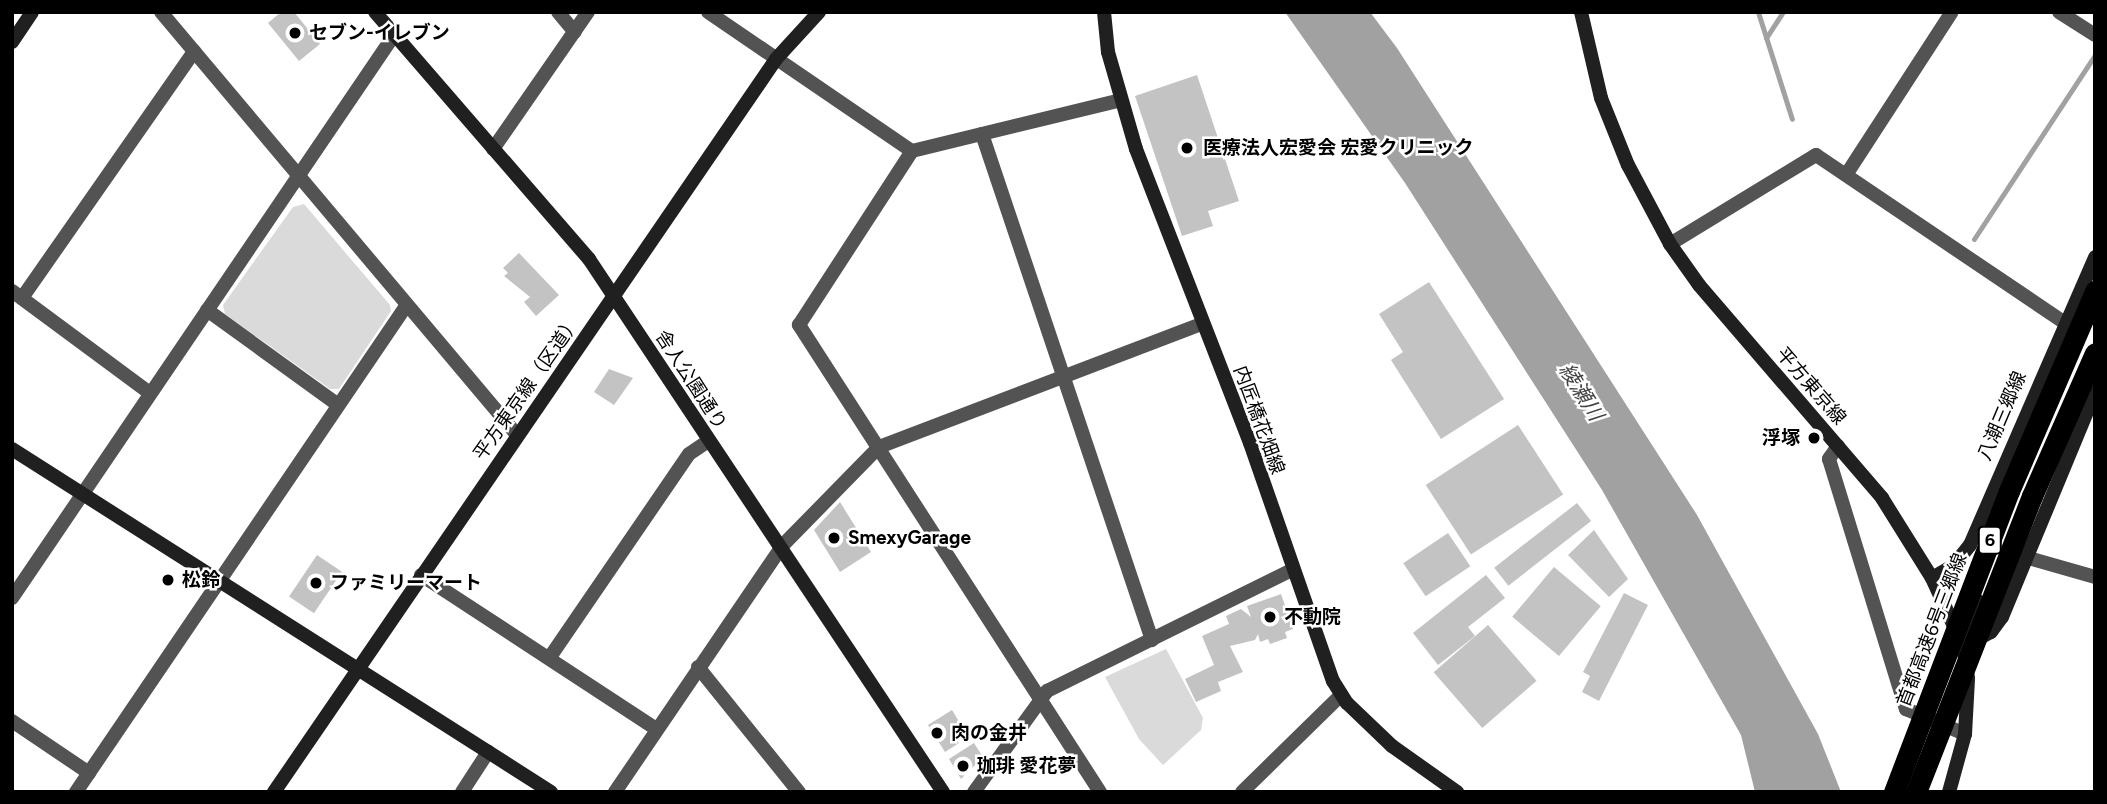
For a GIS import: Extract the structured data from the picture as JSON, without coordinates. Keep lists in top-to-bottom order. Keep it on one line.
{"streets":{"highway":["6","首都高速6号三郷線"],"main road":["舎人公園通り","平方東京線","平方東京線（区道）","八潮三郷線","内匠橋花畑線"]},"crossings":[["舎人公園通り","平方東京線（区道）"],["平方東京線","八潮三郷線"]],"water":["綾瀬川"],"places":["セブン-イレブン","医療法人宏愛会 宏愛クリニック","浮塚","SmexyGarage","松鈴","ファミリーマート","不動院","肉の金井","珈琲 愛花夢"]}
